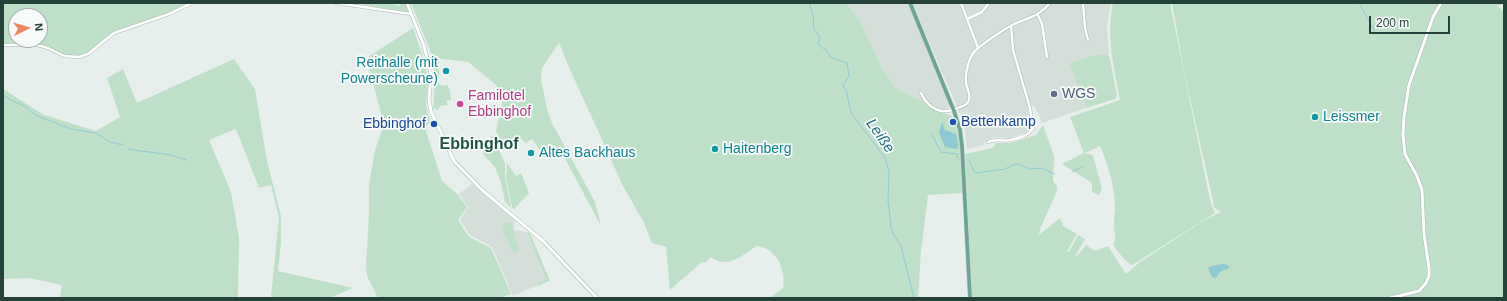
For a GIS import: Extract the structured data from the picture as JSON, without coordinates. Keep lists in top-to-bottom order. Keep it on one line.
{"districts":["Ebbinghof"],"water":["Leiße"],"places":["Reithalle (mit Powerscheune)","WGS","Familotel Ebbinghof","Leissmer","Bettenkamp","Ebbinghof","Haitenberg","Altes Backhaus"],"scale_bar":"200 m","north":"right"}
